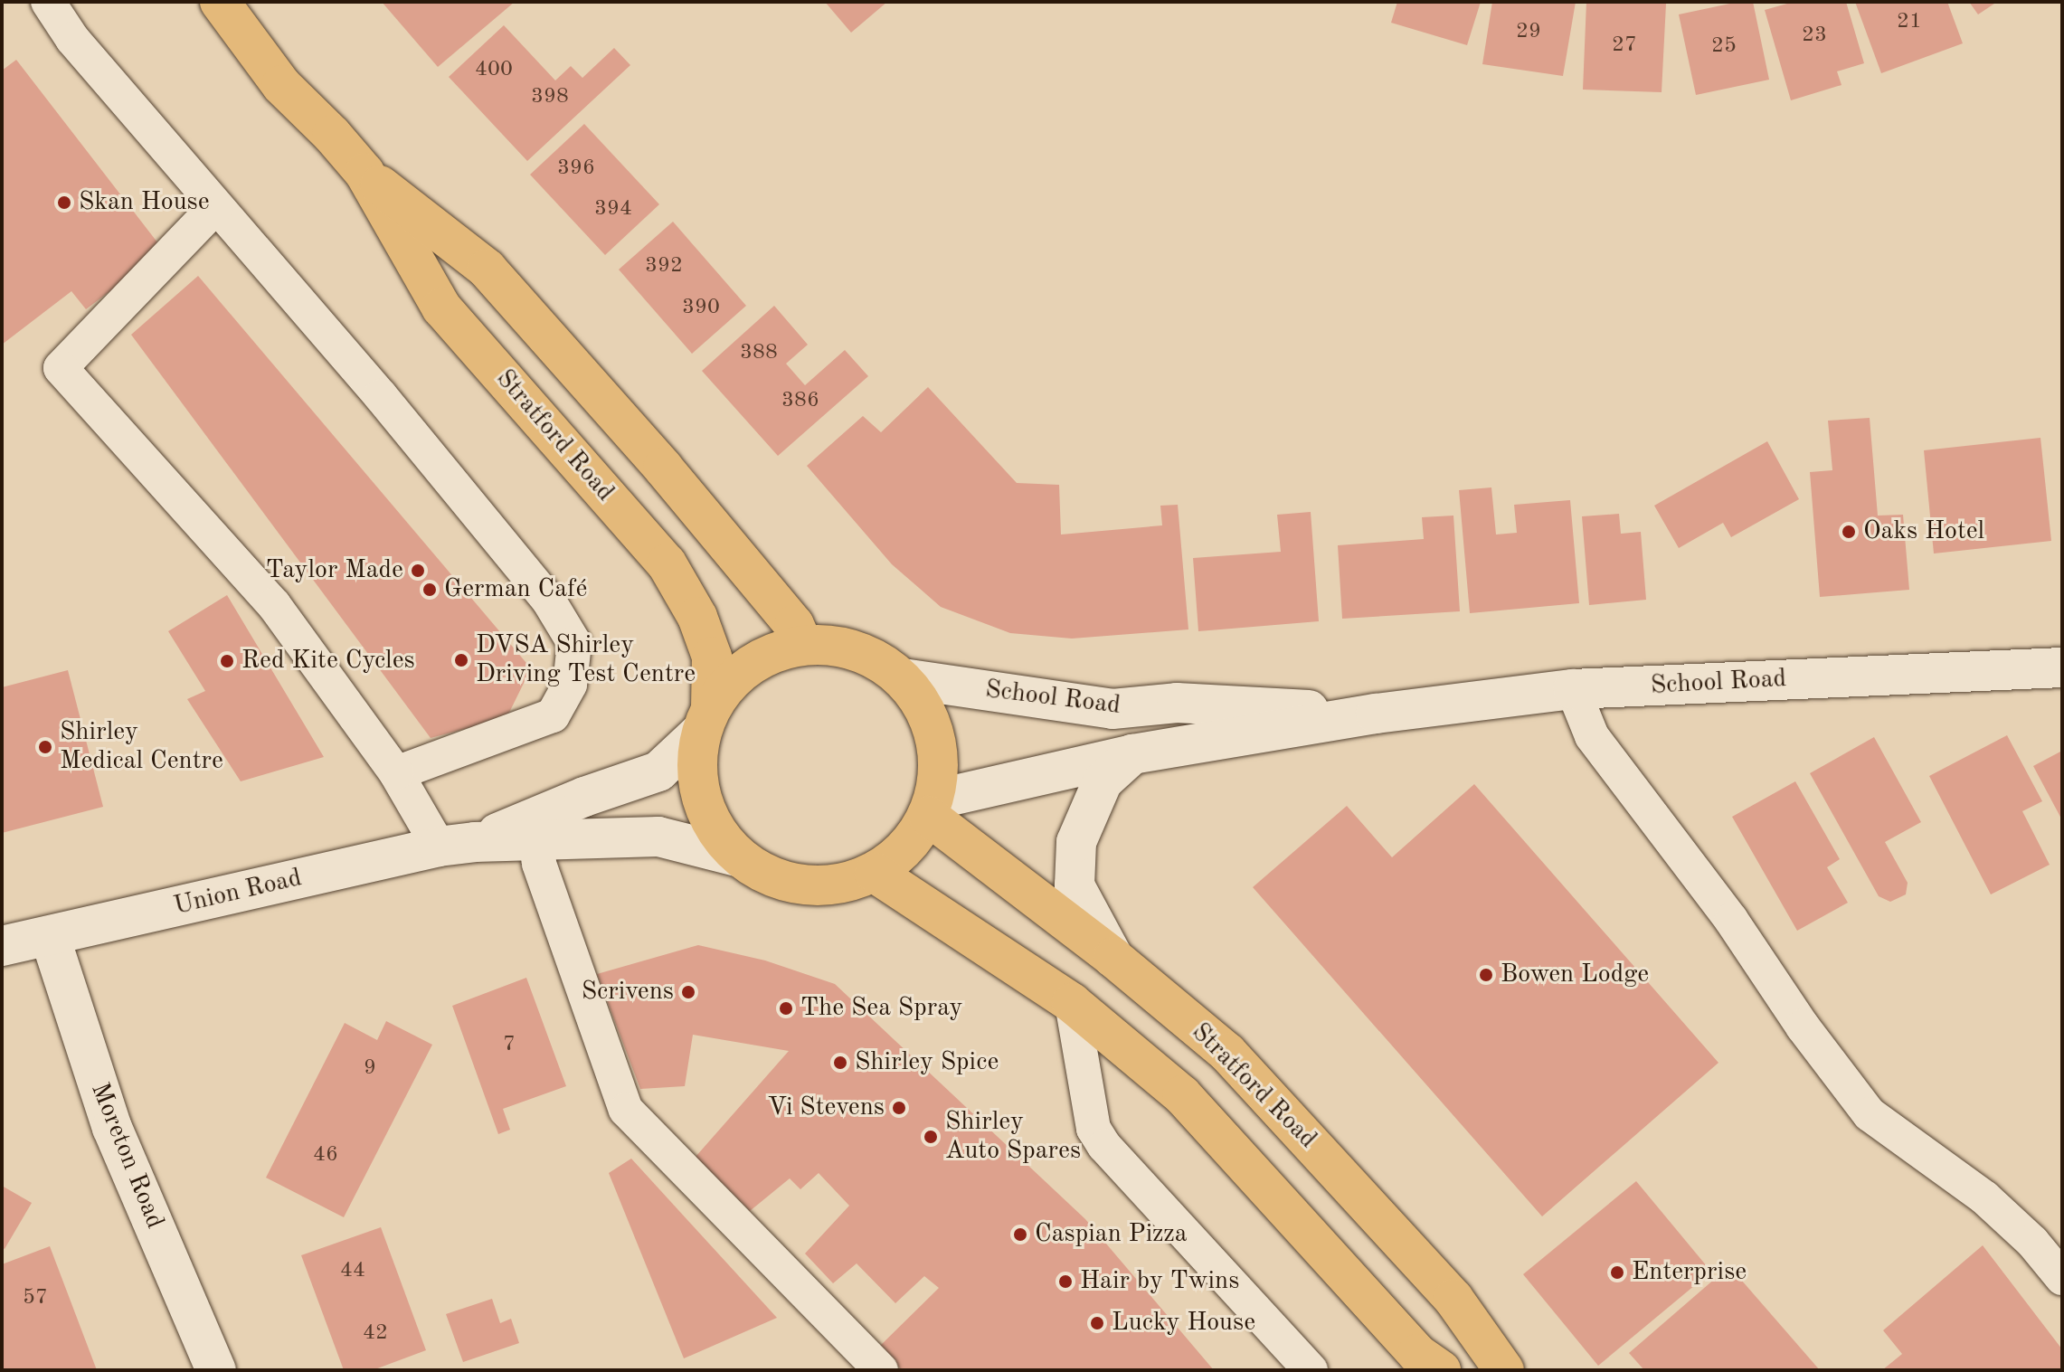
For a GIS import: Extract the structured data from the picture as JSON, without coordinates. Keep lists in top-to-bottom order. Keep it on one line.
{"streets":{"highway":["Stratford Road"],"street":["School Road","Union Road","Moreton Road"]},"crossings":[["Stratford Road","School Road"],["Stratford Road","Union Road"],["School Road","Union Road"],["Union Road","Moreton Road"]],"places":["Skan House","Oaks Hotel","Taylor Made","German Café","DVSA Shirley Driving Test Centre","Red Kite Cycles","Shirley Medical Centre","Bowen Lodge","Scrivens","The Sea Spray","Shirley Spice","Vi Stevens","Shirley Auto Spares","Caspian Pizza","Enterprise","Hair by Twins","Lucky House"],"house_numbers":["21","29","23","27","25","400","398","396","394","392","390","388","386","7","9","46","44","57","42"]}
